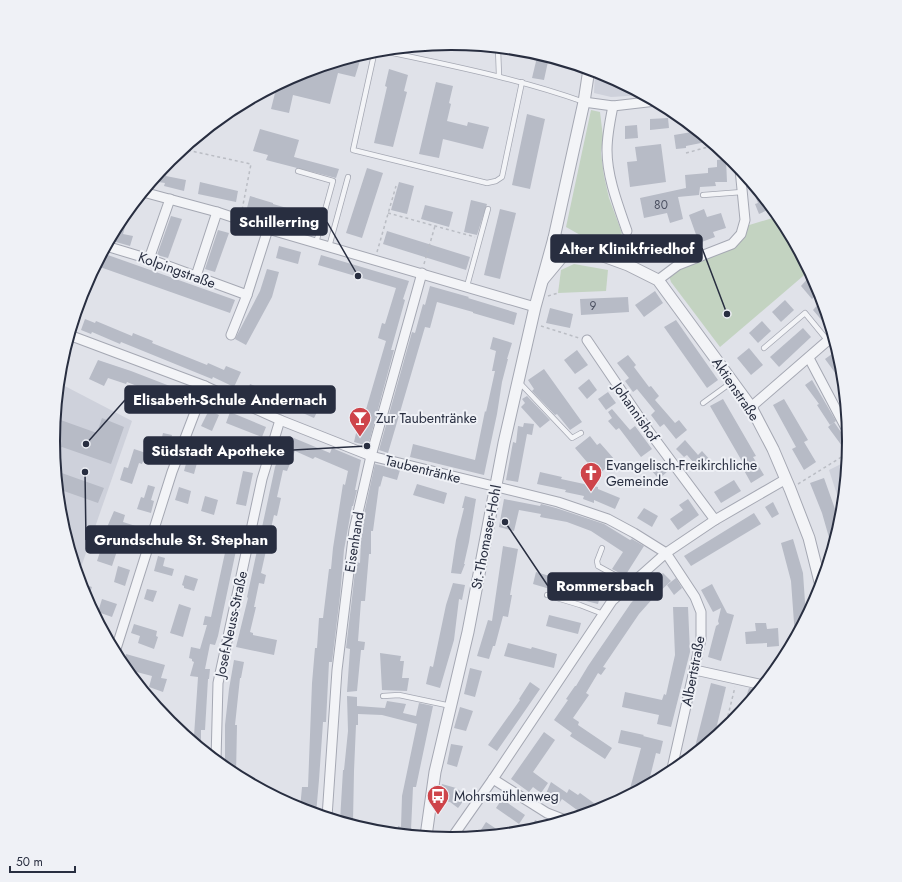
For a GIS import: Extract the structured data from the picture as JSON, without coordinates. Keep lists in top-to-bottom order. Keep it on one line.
{"streets":{"street":["Kolpingstraße","Aktienstraße","Johannishof","Taubentränke","St.-Thomaser-Hohl","Eisenhand","Josef-Neuss-Straße","Albertstraße"]},"crossings":[["Aktienstraße","St.-Thomaser-Hohl"],["Taubentränke","St.-Thomaser-Hohl"],["Taubentränke","Eisenhand"],["Taubentränke","Josef-Neuss-Straße"],["Taubentränke","Albertstraße"]],"places":{"other":["Schillerring","Alter Klinikfriedhof","Elisabeth-Schule Andernach","Südstadt Apotheke","Grundschule St. Stephan","Rommersbach"],"bar":["Zur Taubentränke"],"church":["Evangelisch-Freikirchliche Gemeinde"],"bus stop":["Mohrsmühlenweg"]},"house_numbers":["80","9"],"scale_bar":"50 m"}
